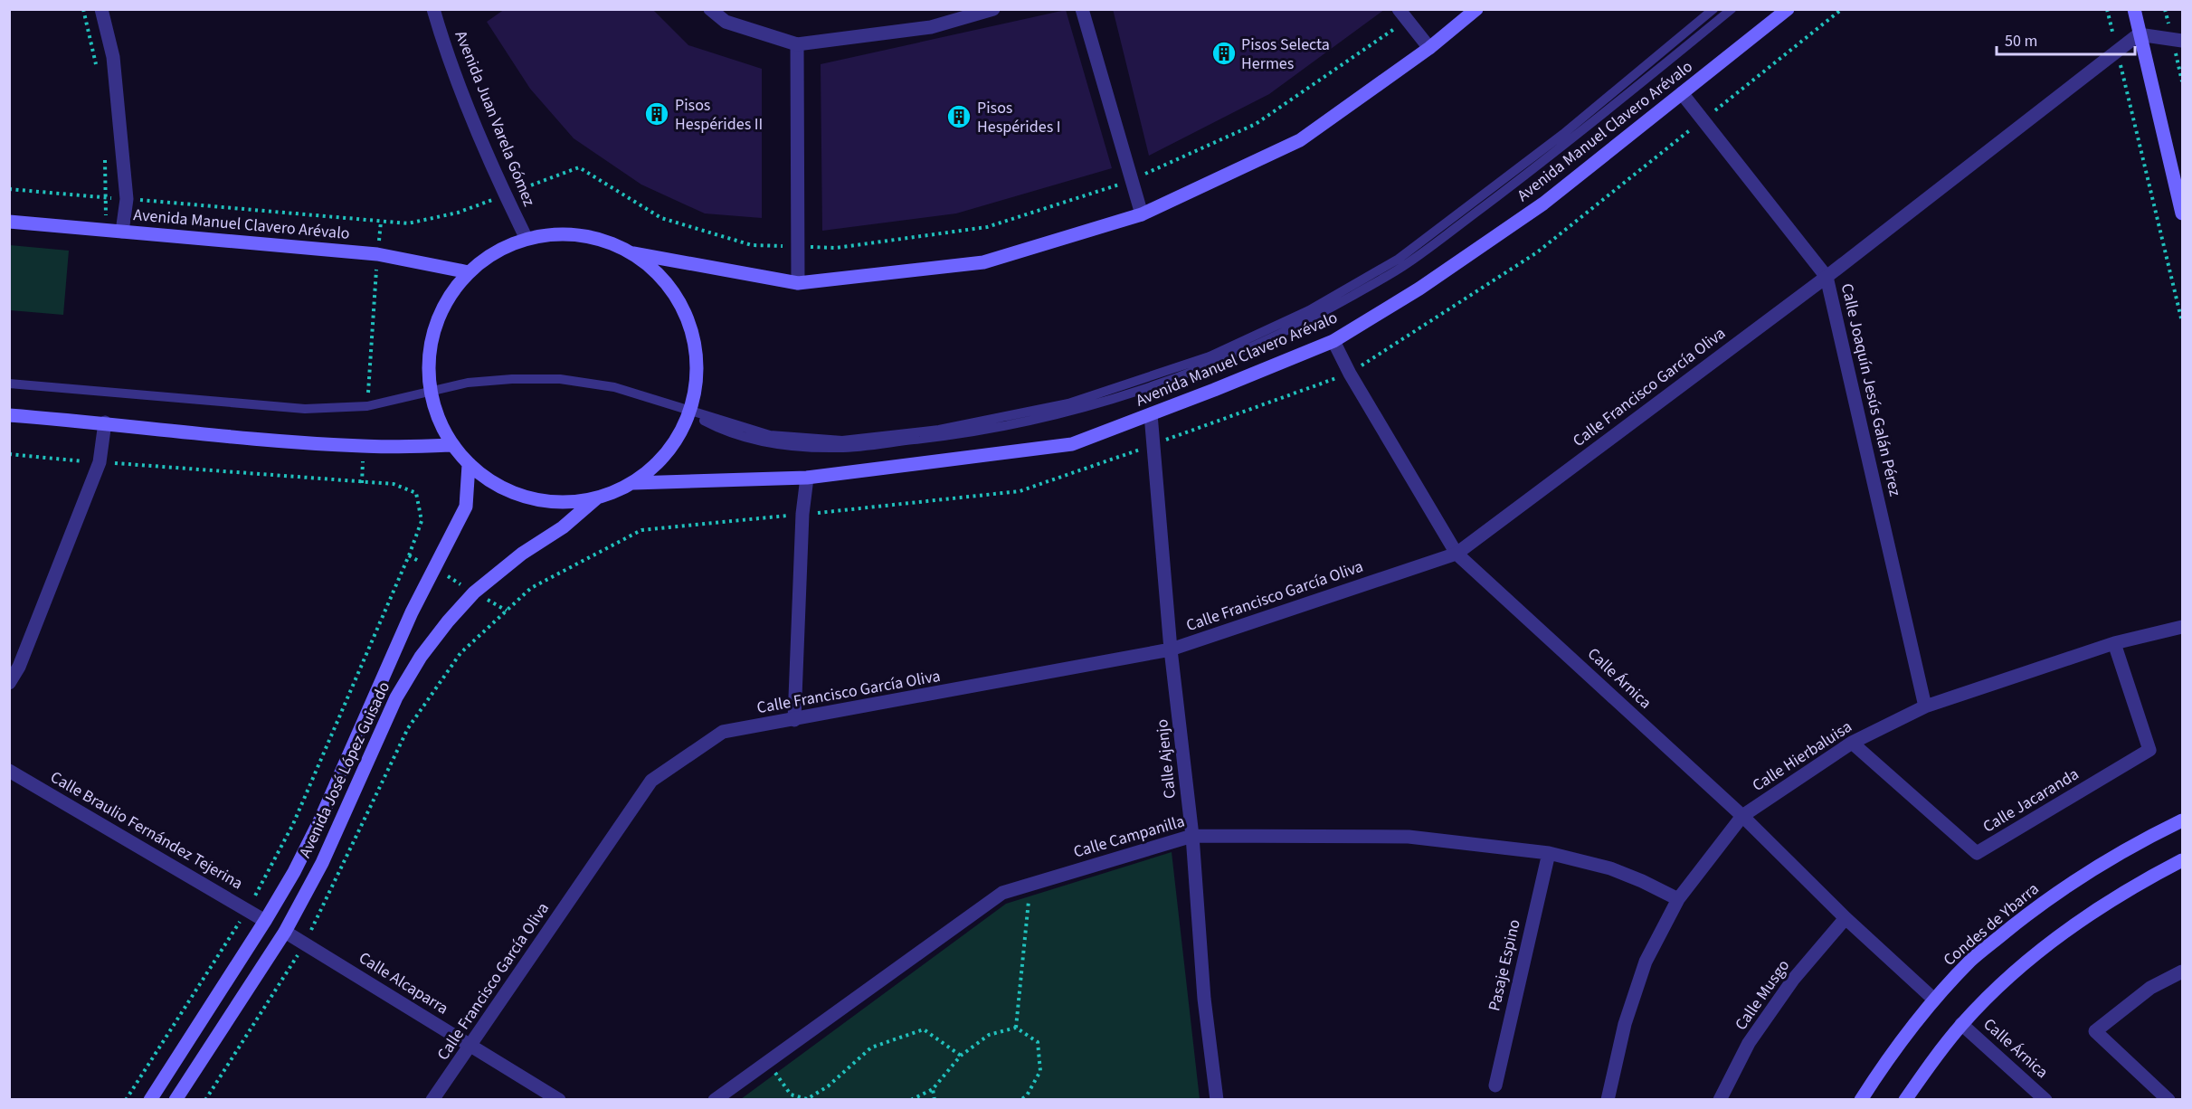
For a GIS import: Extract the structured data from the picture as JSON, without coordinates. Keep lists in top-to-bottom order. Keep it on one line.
{"streets":{"main road":["Avenida Manuel Clavero Arévalo","Avenida José López Guisado","Condes de Ybarra"],"street":["Avenida Juan Varela Gómez","Calle Francisco García Oliva","Calle Joaquín Jesús Galán Pérez","Calle Árnica","Calle Hierbaluisa","Calle Ajenjo","Calle Jacaranda","Calle Braulio Fernández Tejerina","Calle Campanilla","Pasaje Espino","Calle Alcaparra","Calle Musgo"]},"crossings":[["Avenida Manuel Clavero Arévalo","Calle Joaquín Jesús Galán Pérez"],["Avenida Manuel Clavero Arévalo","Calle Árnica"],["Avenida Manuel Clavero Arévalo","Calle Ajenjo"],["Calle Francisco García Oliva","Calle Joaquín Jesús Galán Pérez"],["Calle Francisco García Oliva","Calle Árnica"],["Calle Francisco García Oliva","Calle Ajenjo"],["Calle Francisco García Oliva","Calle Alcaparra"],["Calle Joaquín Jesús Galán Pérez","Calle Hierbaluisa"],["Calle Árnica","Calle Hierbaluisa"],["Calle Árnica","Condes de Ybarra"],["Calle Árnica","Calle Musgo"],["Calle Hierbaluisa","Calle Jacaranda"],["Calle Hierbaluisa","Calle Campanilla"],["Calle Ajenjo","Calle Campanilla"],["Avenida José López Guisado","Calle Braulio Fernández Tejerina"],["Avenida José López Guisado","Calle Alcaparra"],["Calle Campanilla","Pasaje Espino"]],"places":{"building":["Pisos Selecta Hermes","Pisos Hespérides II","Pisos Hespérides I"]},"scale_bar":"50 m"}
